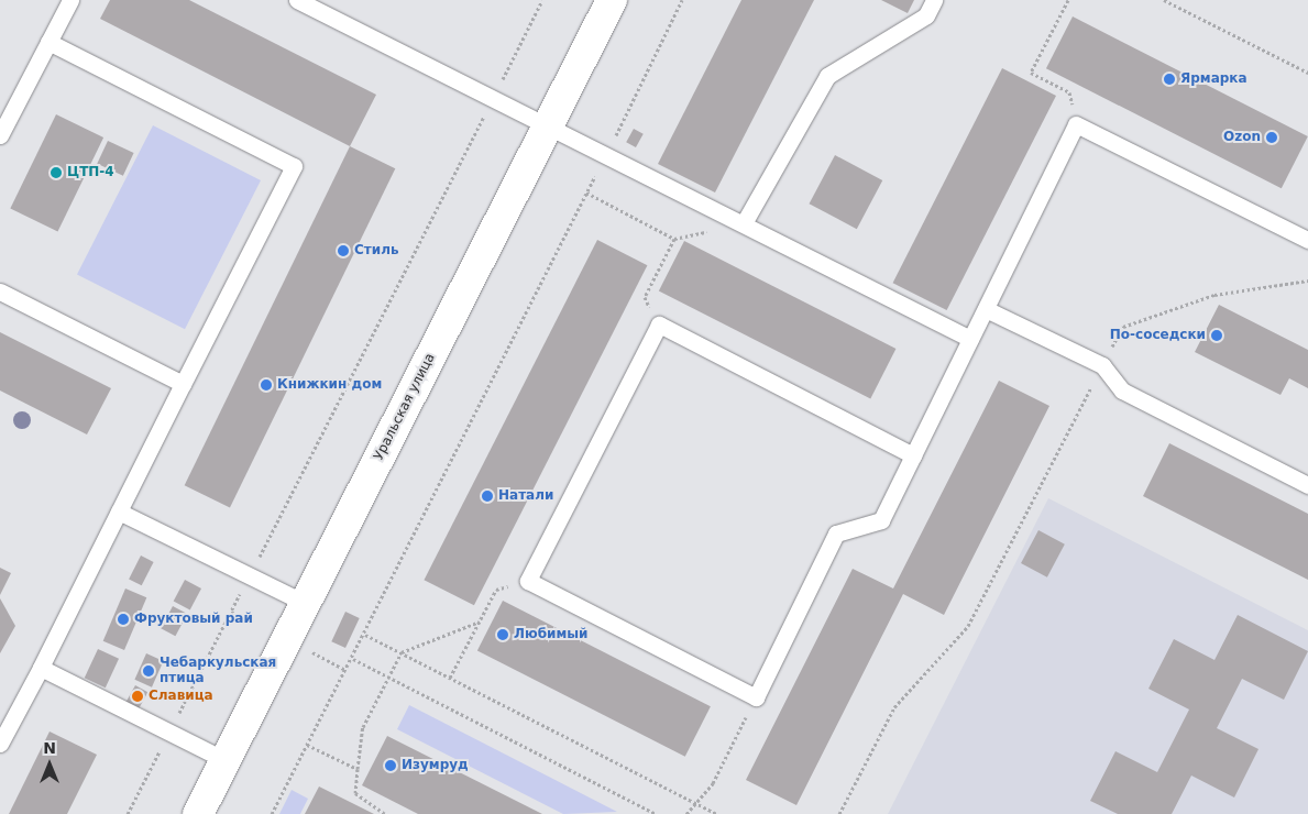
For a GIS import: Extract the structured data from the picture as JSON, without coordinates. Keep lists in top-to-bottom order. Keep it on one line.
{"streets":{"street":["Уральская улица"]},"places":["Ярмарка","Ozon","ЦТП-4","Стиль","По-соседски","Книжкин дом","Натали","Фруктовый рай","Любимый","Чебаркульская птица","Славица","Изумруд"],"north":"top"}
